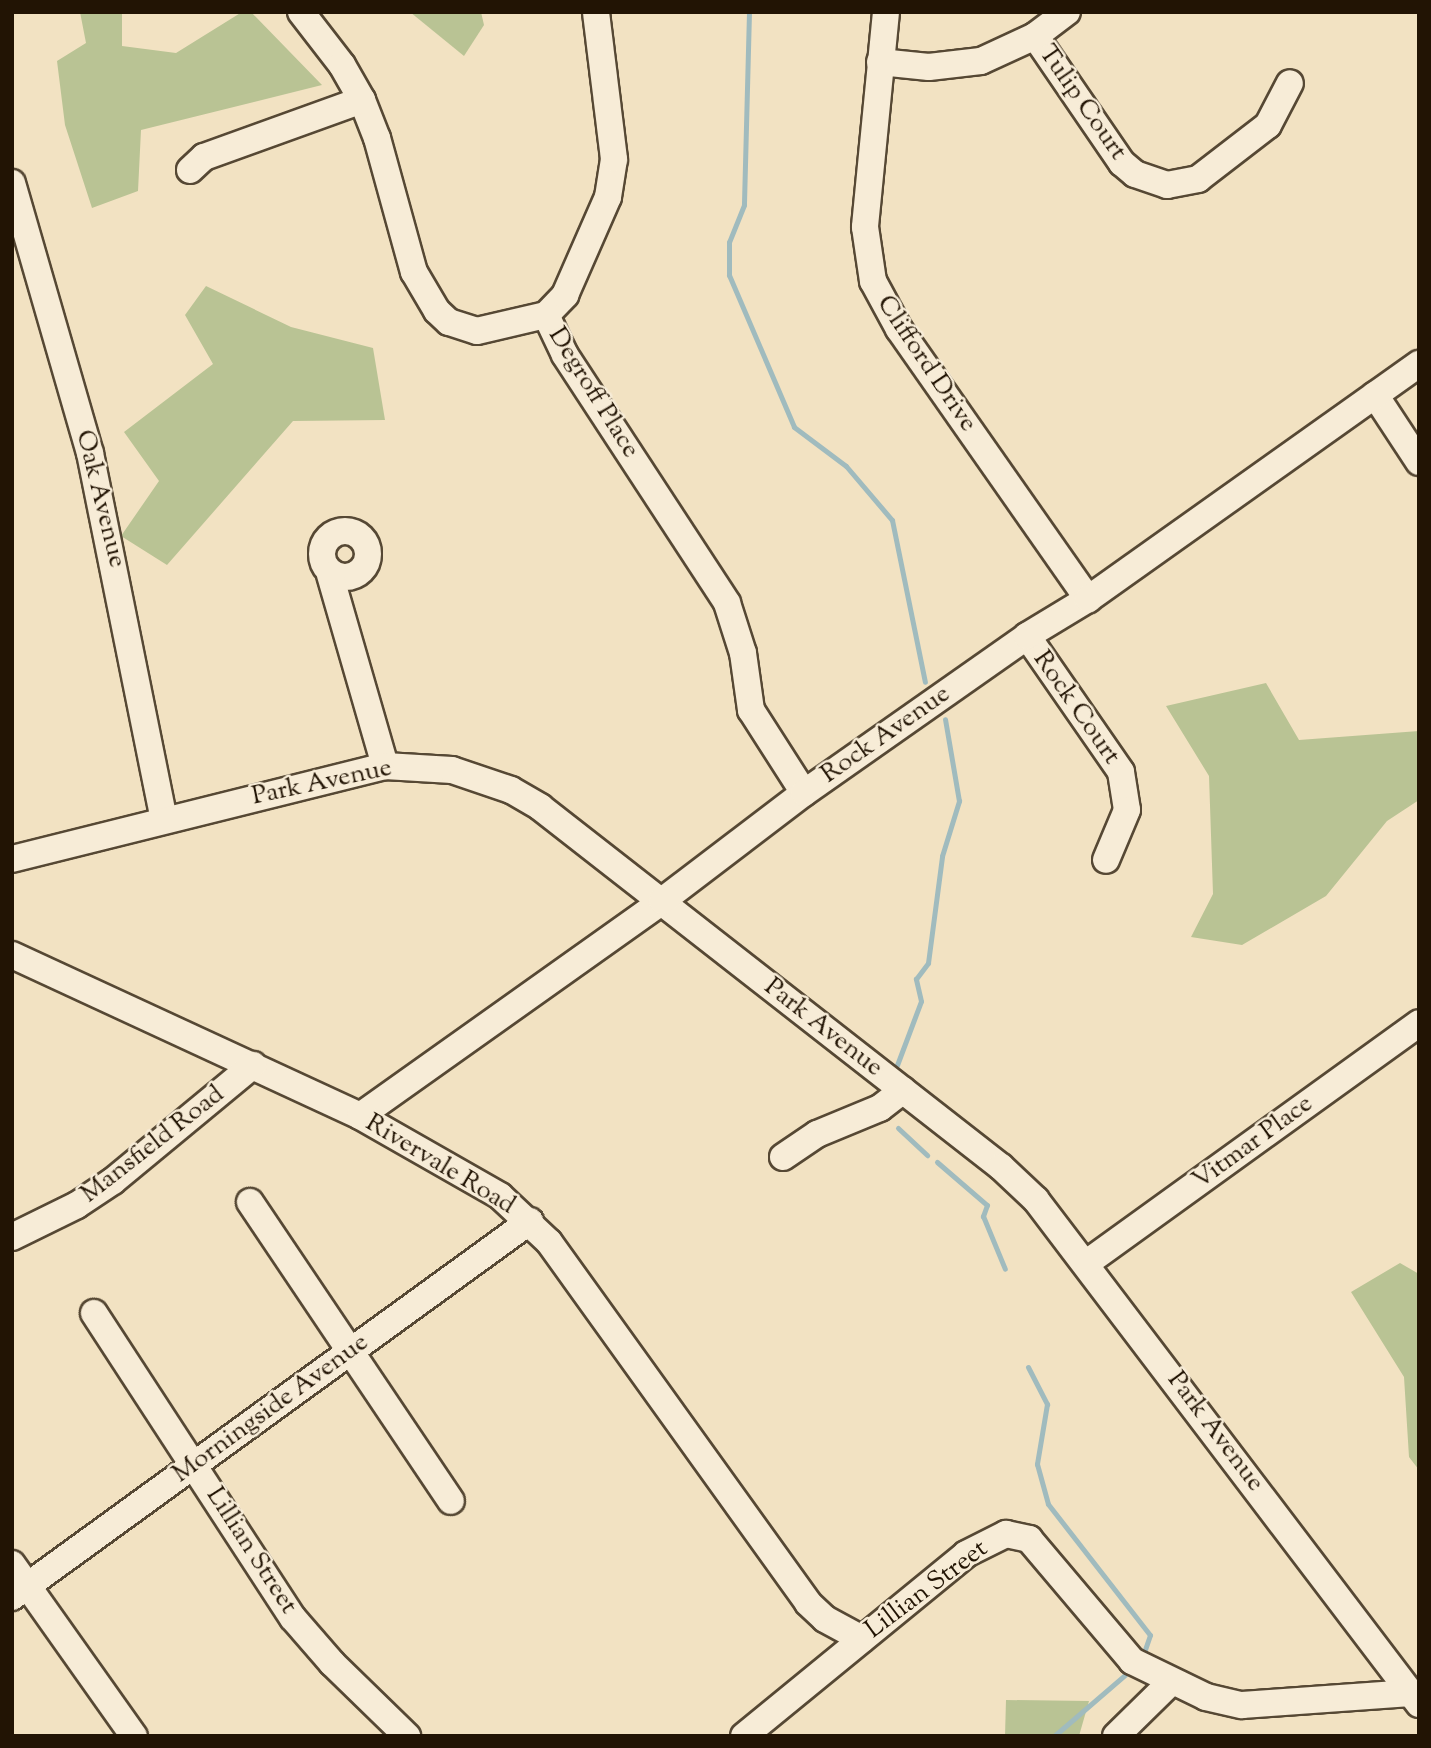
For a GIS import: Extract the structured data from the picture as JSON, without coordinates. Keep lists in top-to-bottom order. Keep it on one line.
{"streets":{"street":["Tulip Court","Clifford Drive","Degroff Place","Oak Avenue","Rock Court","Rock Avenue","Park Avenue","Vitmar Place","Mansfield Road","Rivervale Road","Morningside Avenue","Lillian Street"]},"crossings":[["Clifford Drive","Rock Avenue"],["Degroff Place","Rock Avenue"],["Oak Avenue","Park Avenue"],["Rock Court","Rock Avenue"],["Rock Avenue","Park Avenue"],["Rock Avenue","Rivervale Road"],["Park Avenue","Vitmar Place"],["Park Avenue","Lillian Street"],["Mansfield Road","Rivervale Road"],["Rivervale Road","Morningside Avenue"],["Rivervale Road","Lillian Street"],["Morningside Avenue","Lillian Street"]]}
